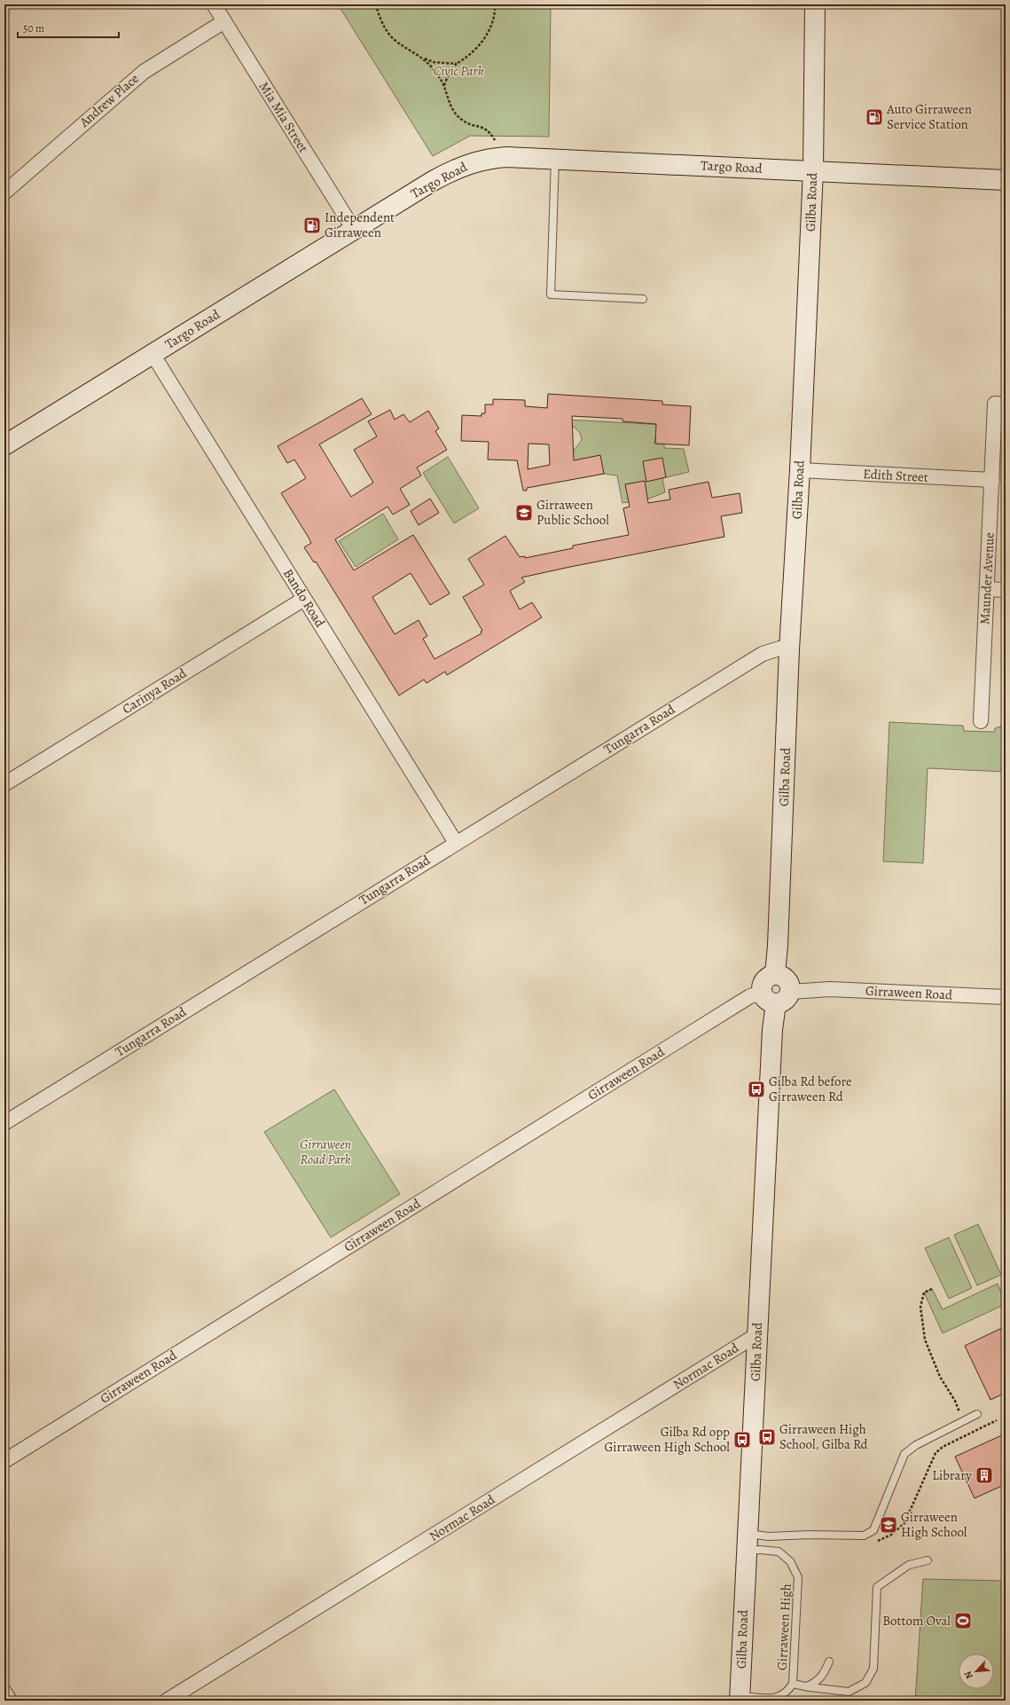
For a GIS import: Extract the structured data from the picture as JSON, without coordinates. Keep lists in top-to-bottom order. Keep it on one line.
{"streets":{"street":["Andrew Place","Mia Mia Street","Targo Road","Gilba Road","Edith Street","Maunder Avenue","Bando Road","Carinya Road","Tungarra Road","Girraween Road","Normac Road"],"lane":["Girraween High"]},"crossings":[["Andrew Place","Mia Mia Street"],["Mia Mia Street","Targo Road"],["Targo Road","Gilba Road"],["Targo Road","Bando Road"],["Gilba Road","Edith Street"],["Gilba Road","Tungarra Road"],["Gilba Road","Girraween Road"],["Gilba Road","Normac Road"],["Gilba Road","Girraween High"],["Edith Street","Maunder Avenue"],["Bando Road","Carinya Road"],["Bando Road","Tungarra Road"]],"parks":["Civic Park","Girraween Road Park"],"places":{"fuel station":["Auto Girraween Service Station","Independent Girraween"],"school or university":["Girraween Public School","Girraween High School"],"bus stop":["Gilba Rd before Girraween Rd","Girraween High School, Gilba Rd","Gilba Rd opp Girraween High School"],"building":["Library"],"sports":["Bottom Oval"]},"scale_bar":"50 m","north":"bottom left"}
